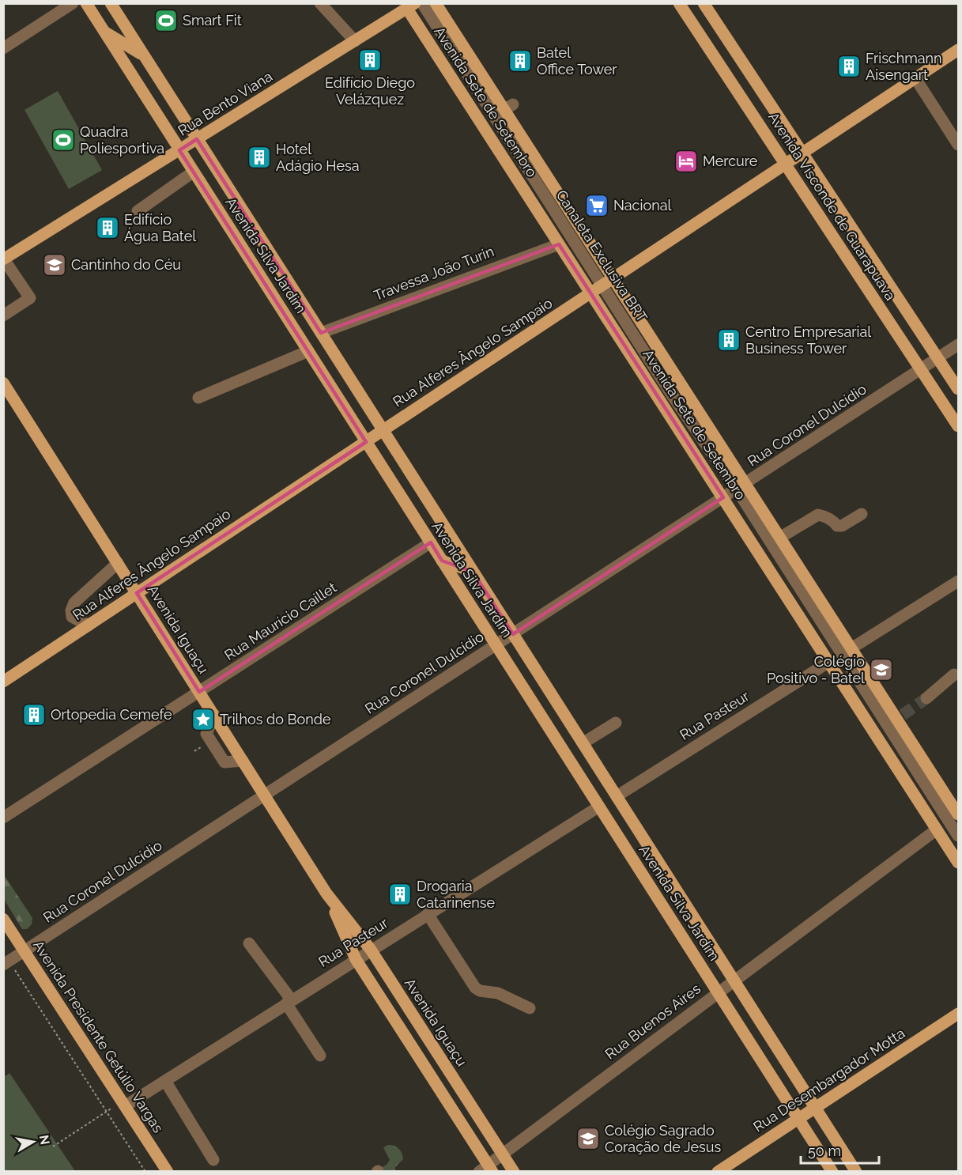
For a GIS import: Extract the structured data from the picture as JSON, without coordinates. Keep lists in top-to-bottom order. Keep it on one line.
{"streets":{"main road":["Avenida Sete de Setembro","Rua Bento Viana","Avenida Visconde de Guarapuava","Avenida Silva Jardim","Rua Alferes Ângelo Sampaio","Avenida Iguaçu","Avenida Presidente Getúlio Vargas","Rua Desembargador Motta"],"street":["Canaleta Exclusiva BRT","Travessa João Turin","Rua Coronel Dulcídio","Rua Maurício Caillet","Rua Pasteur","Rua Buenos Aires"]},"crossings":[["Avenida Sete de Setembro","Rua Bento Viana"],["Avenida Sete de Setembro","Canaleta Exclusiva BRT"],["Avenida Sete de Setembro","Travessa João Turin"],["Avenida Sete de Setembro","Rua Alferes Ângelo Sampaio"],["Avenida Sete de Setembro","Rua Coronel Dulcídio"],["Avenida Sete de Setembro","Rua Pasteur"],["Avenida Sete de Setembro","Rua Buenos Aires"],["Rua Bento Viana","Avenida Silva Jardim"],["Avenida Visconde de Guarapuava","Rua Alferes Ângelo Sampaio"],["Avenida Visconde de Guarapuava","Rua Coronel Dulcídio"],["Avenida Silva Jardim","Travessa João Turin"],["Avenida Silva Jardim","Rua Alferes Ângelo Sampaio"],["Avenida Silva Jardim","Rua Coronel Dulcídio"],["Avenida Silva Jardim","Rua Maurício Caillet"],["Avenida Silva Jardim","Rua Pasteur"],["Avenida Silva Jardim","Rua Buenos Aires"],["Avenida Silva Jardim","Rua Desembargador Motta"],["Canaleta Exclusiva BRT","Rua Alferes Ângelo Sampaio"],["Rua Alferes Ângelo Sampaio","Avenida Iguaçu"],["Rua Coronel Dulcídio","Avenida Iguaçu"],["Rua Coronel Dulcídio","Avenida Presidente Getúlio Vargas"],["Rua Maurício Caillet","Avenida Iguaçu"],["Avenida Iguaçu","Rua Pasteur"],["Avenida Iguaçu","Rua Buenos Aires"],["Rua Pasteur","Avenida Presidente Getúlio Vargas"]],"places":{"sports":["Smart Fit","Quadra Poliesportiva"],"building":["Edifício Diego Velázquez","Batel Office Tower","Frischmann Aisengart","Hotel Adágio Hesa","Edifício Água Batel","Centro Empresarial Business Tower","Ortopedia Cemefe","Drogaria Catarinense"],"hotel":["Mercure"],"supermarket":["Nacional"],"school or university":["Cantinho do Céu","Colégio Positivo - Batel","Colégio Sagrado Coração de Jesus"],"place":["Trilhos do Bonde"]},"scale_bar":"50 m","north":"right"}
